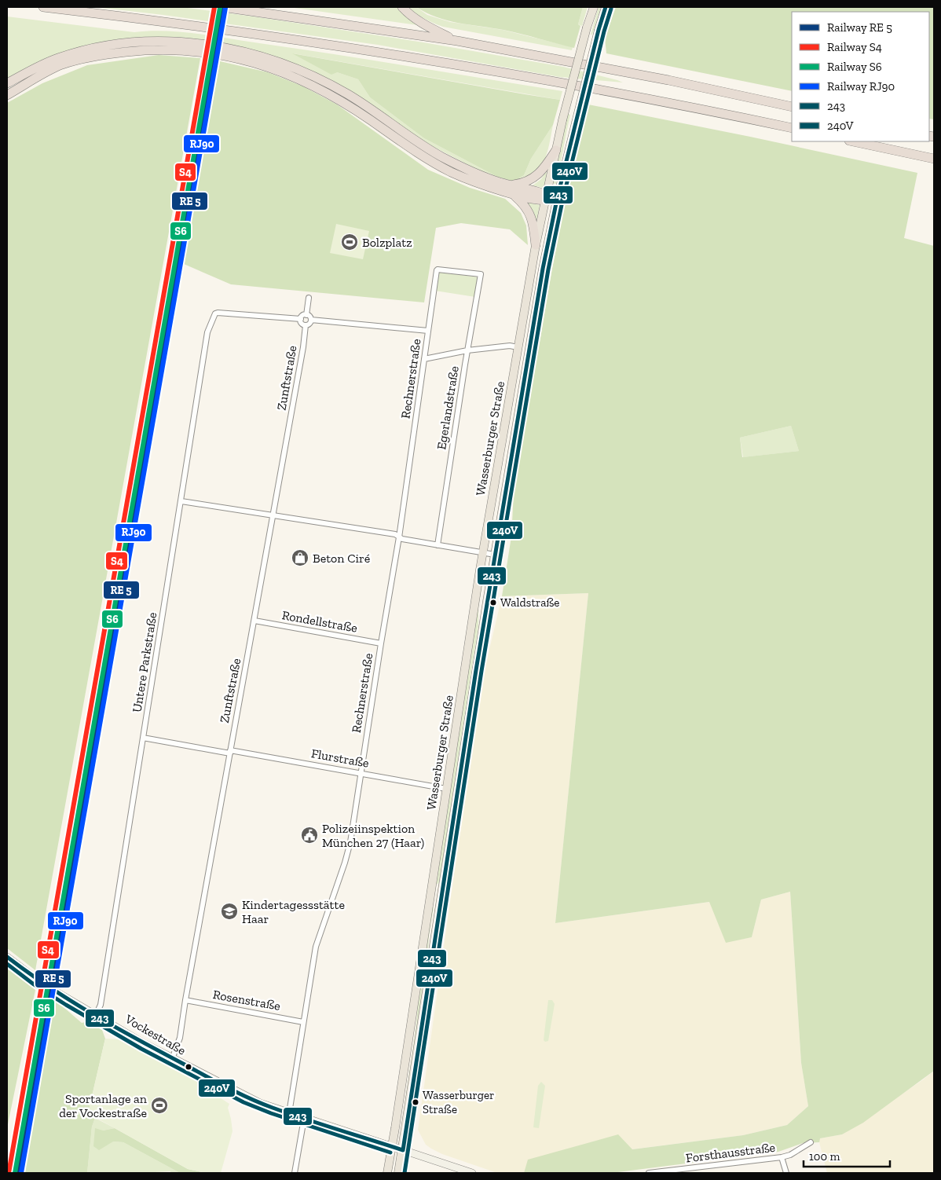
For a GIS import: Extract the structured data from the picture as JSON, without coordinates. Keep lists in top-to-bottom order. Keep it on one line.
{"streets":{"main road":["Wasserburger Straße","Vockestraße"],"street":["Zunftstraße","Rechnerstraße","Egerlandstraße","Rondellstraße","Untere Parkstraße","Flurstraße","Rosenstraße","Forsthausstraße"]},"crossings":[["Zunftstraße","Rondellstraße"],["Zunftstraße","Untere Parkstraße"],["Zunftstraße","Flurstraße"],["Zunftstraße","Rosenstraße"],["Zunftstraße","Vockestraße"],["Rechnerstraße","Egerlandstraße"],["Rechnerstraße","Rondellstraße"],["Rechnerstraße","Flurstraße"],["Rechnerstraße","Rosenstraße"],["Rechnerstraße","Vockestraße"],["Wasserburger Straße","Flurstraße"],["Wasserburger Straße","Vockestraße"],["Untere Parkstraße","Flurstraße"],["Untere Parkstraße","Vockestraße"]],"places":{"sports":["Bolzplatz","Sportanlage an der Vockestraße"],"shop":["Beton Ciré"],"other":["Waldstraße","Wasserburger Straße"],"public building":["Polizeiinspektion München 27 (Haar)"],"school or university":["Kindertagessstätte Haar"]},"lines":["rail line S4","transit line 243","rail line S6","rail line RJ90","transit line 240V"],"legend":["Railway RE 5","Railway S4","Railway S6","Railway RJ90","243","240V"],"scale_bar":"100 m"}
